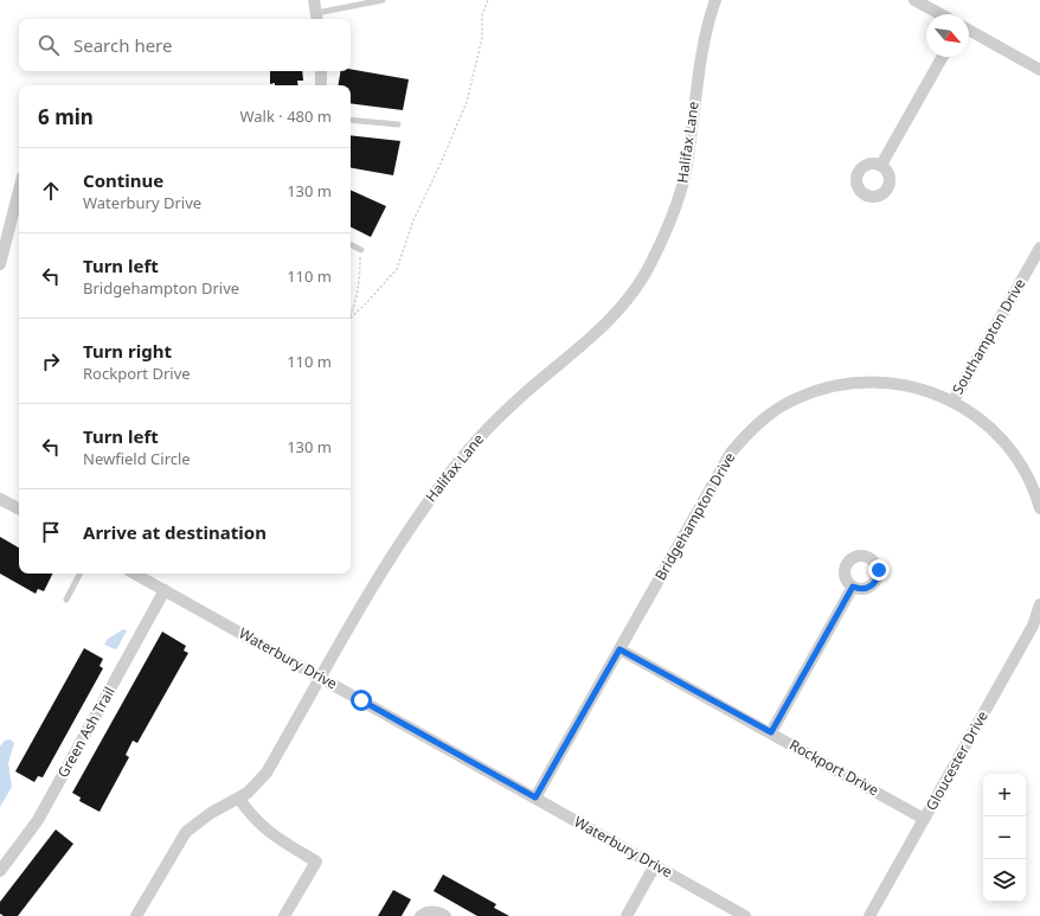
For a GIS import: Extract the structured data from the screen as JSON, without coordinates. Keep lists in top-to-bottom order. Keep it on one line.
{"streets":{"street":["Halifax Lane","Southampton Drive","Bridgehampton Drive","Waterbury Drive","Green Ash Trail","Gloucester Drive","Rockport Drive"]},"crossings":[["Halifax Lane","Waterbury Drive"],["Southampton Drive","Bridgehampton Drive"],["Bridgehampton Drive","Waterbury Drive"],["Bridgehampton Drive","Rockport Drive"],["Waterbury Drive","Green Ash Trail"],["Gloucester Drive","Rockport Drive"]],"north":"bottom right","page":{"search":"Search here","heading":["6 min","Walk · 480 m"],"list":[["Continue","Waterbury Drive","130 m"],["Turn left","Bridgehampton Drive","110 m"],["Turn right","Rockport Drive","110 m"],["Turn left","Newfield Circle","130 m"],"Arrive at destination"],"map_buttons":["+","−"]}}
